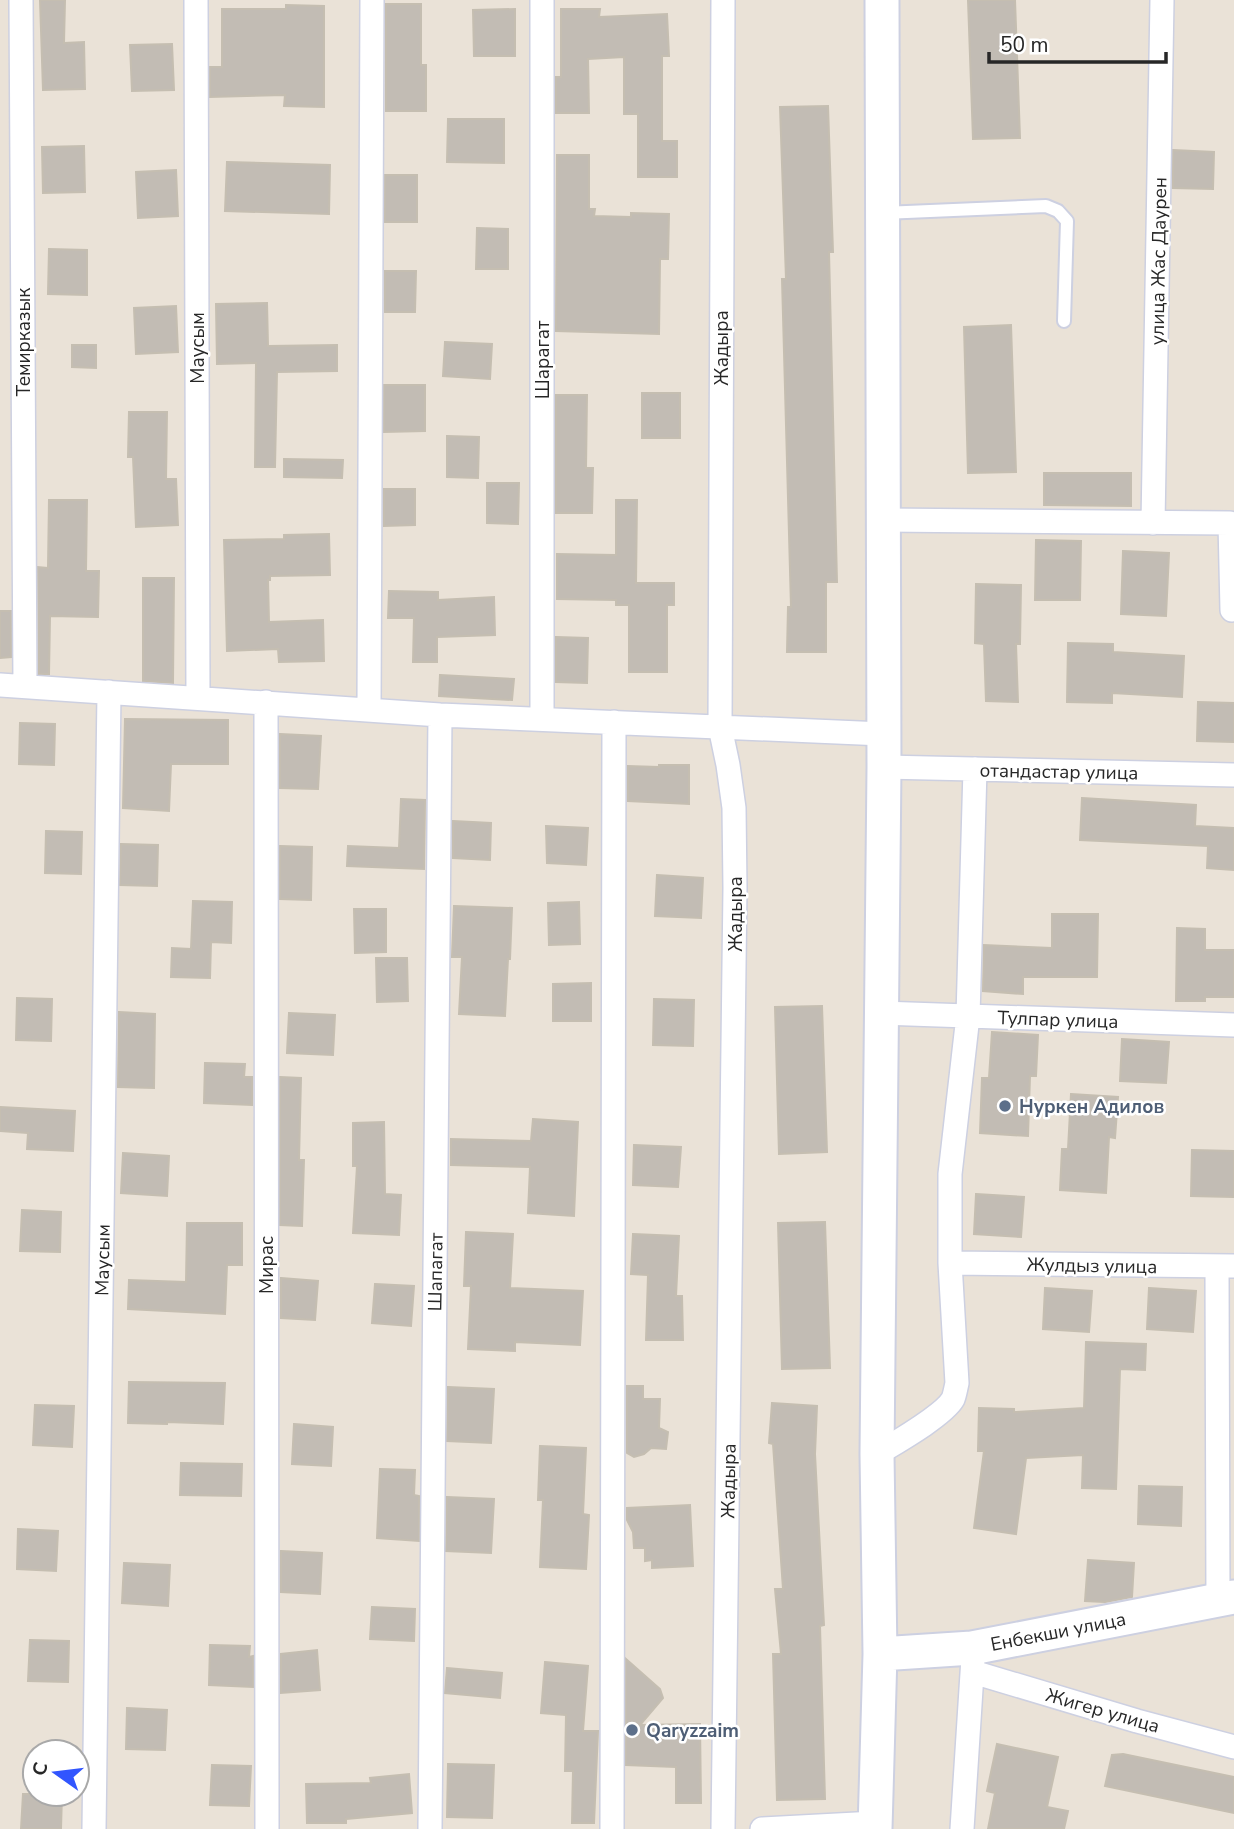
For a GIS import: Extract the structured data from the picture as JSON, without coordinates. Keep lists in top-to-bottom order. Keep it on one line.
{"streets":{"main road":["Енбекши улица"],"street":["улица Жас Даурен","Темирказык","Маусым","Жадыра","Шарагат","отандастар улица","Тулпар улица","Мирас","Жулдыз улица","Шапагат","Жигер улица"]},"crossings":[["Енбекши улица","Жигер улица"]],"places":["Нуркен Адилов","Qaryzzaim"],"scale_bar":"50 m","north":"left"}
